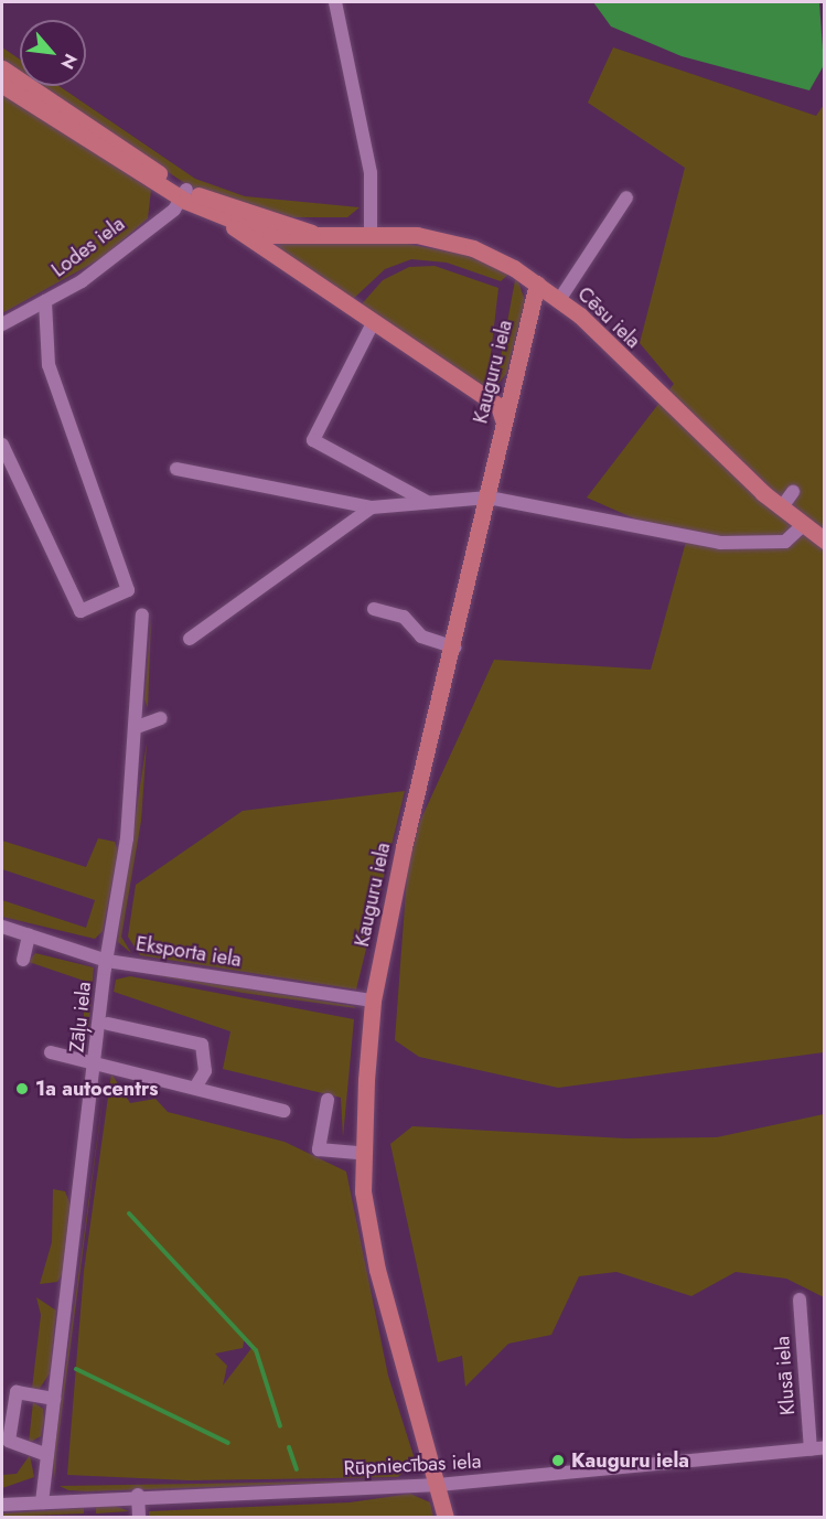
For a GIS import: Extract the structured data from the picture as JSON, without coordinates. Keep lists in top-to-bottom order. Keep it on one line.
{"streets":{"main road":["Cēsu iela","Kauguru iela"],"street":["Lodes iela","Eksporta iela","Zāļu iela","Klusā iela","Rūpniecības iela"]},"crossings":[["Lodes iela","Cēsu iela"],["Cēsu iela","Kauguru iela"],["Kauguru iela","Eksporta iela"],["Kauguru iela","Rūpniecības iela"],["Eksporta iela","Zāļu iela"],["Zāļu iela","Rūpniecības iela"],["Klusā iela","Rūpniecības iela"]],"places":["1a autocentrs","Kauguru iela"],"north":"bottom right"}
